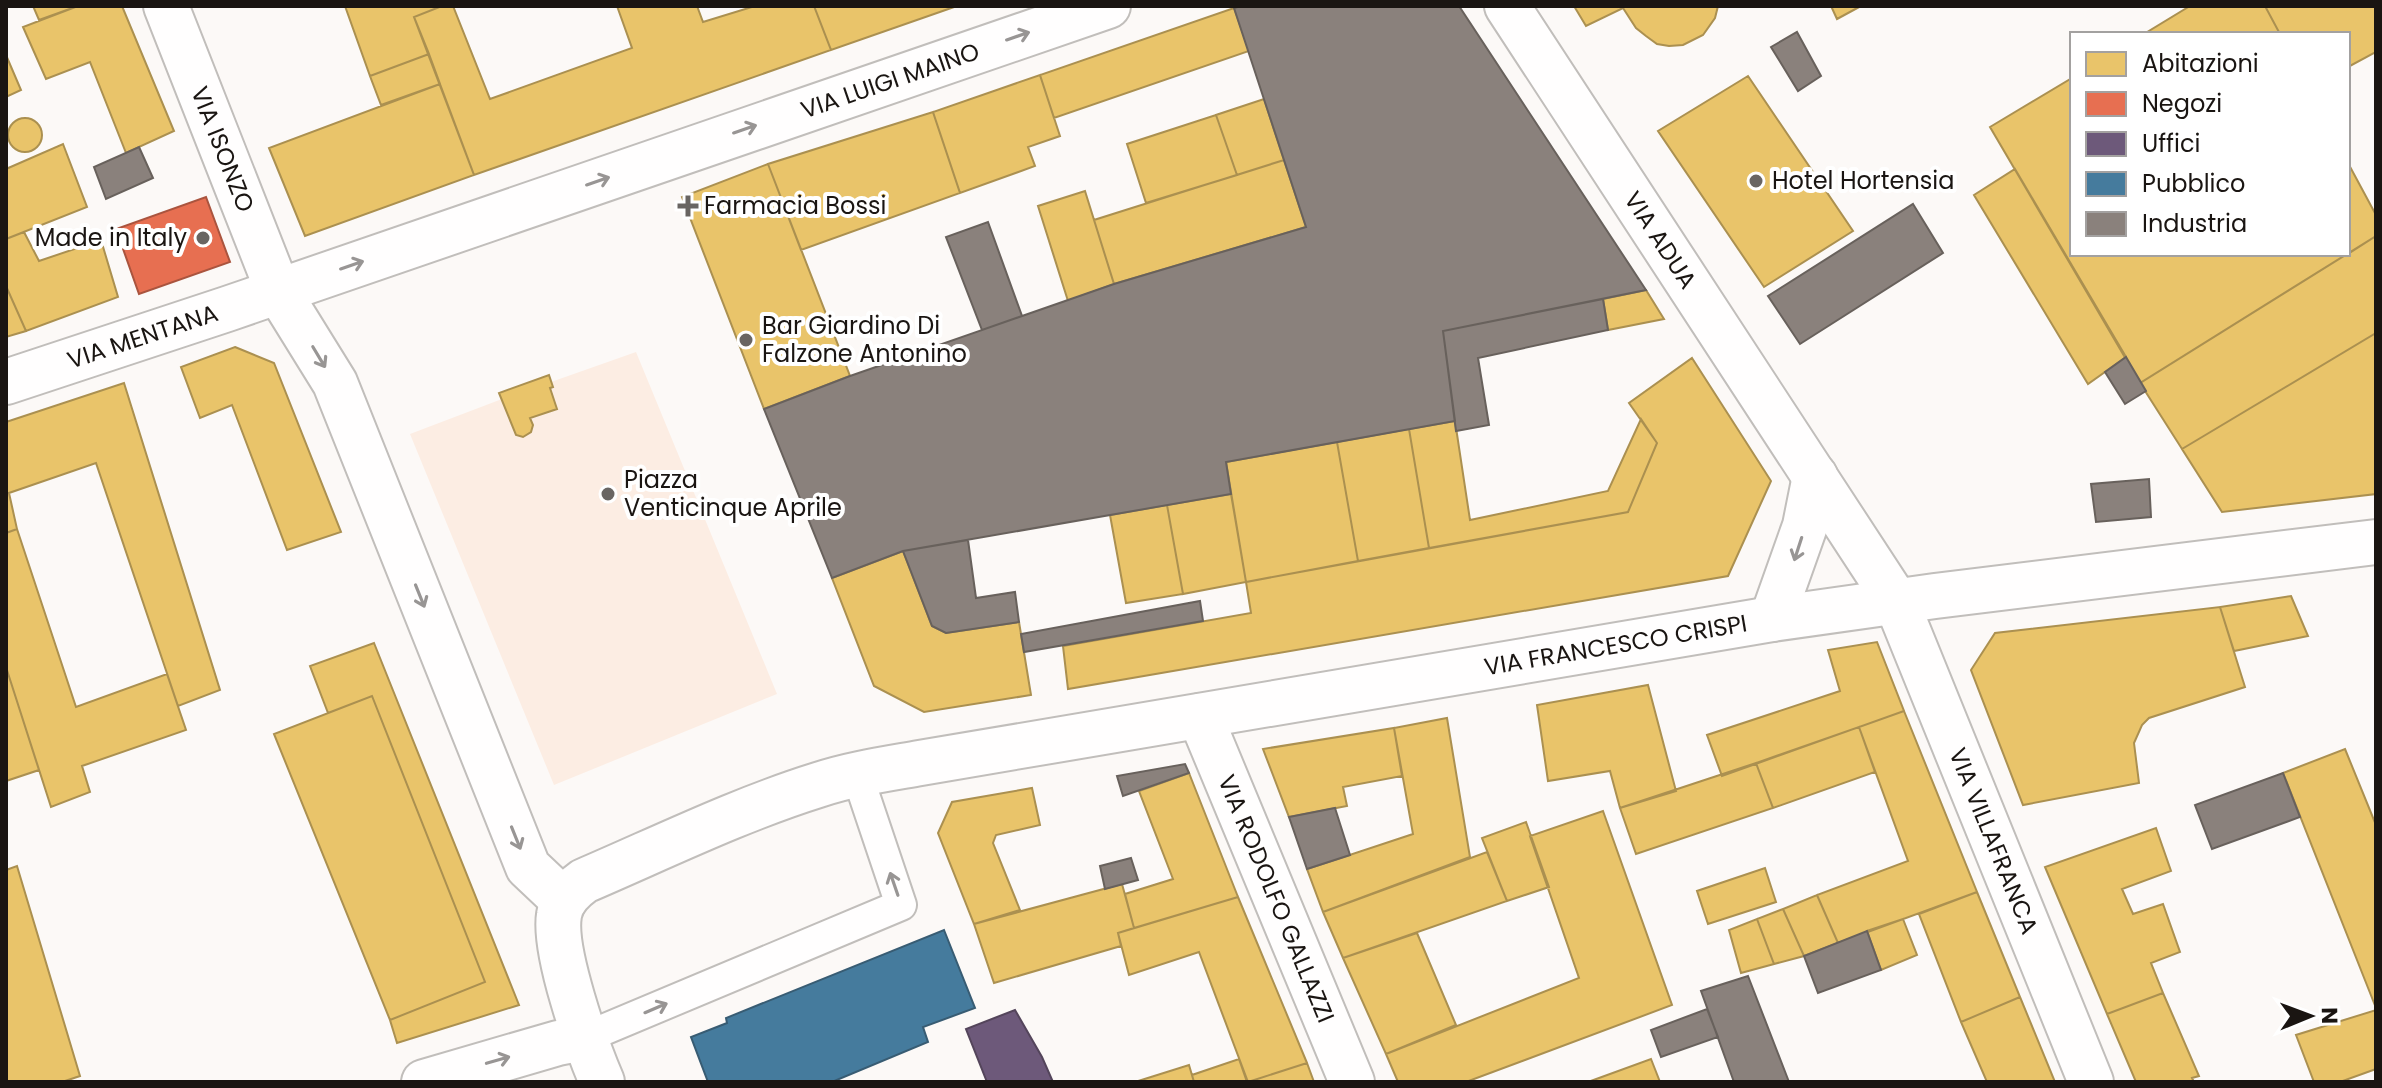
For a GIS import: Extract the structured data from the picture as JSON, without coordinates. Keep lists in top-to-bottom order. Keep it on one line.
{"streets":{"street":["VIA LUIGI MAINO","VIA ISONZO","VIA ADUA","VIA MENTANA","VIA FRANCESCO CRISPI","VIA VILLAFRANCA","VIA RODOLFO GALLAZZI"]},"crossings":[["VIA LUIGI MAINO","VIA ISONZO"],["VIA LUIGI MAINO","VIA MENTANA"],["VIA ISONZO","VIA MENTANA"],["VIA ADUA","VIA FRANCESCO CRISPI"],["VIA ADUA","VIA VILLAFRANCA"],["VIA FRANCESCO CRISPI","VIA VILLAFRANCA"],["VIA FRANCESCO CRISPI","VIA RODOLFO GALLAZZI"]],"one_way":["VIA LUIGI MAINO"],"places":{"other":["Hotel Hortensia","Made in Italy","Bar Giardino Di Falzone Antonino","Piazza Venticinque Aprile"],"health":["Farmacia Bossi"]},"legend":["Abitazioni","Negozi","Uffici","Pubblico","Industria"],"north":"right"}
